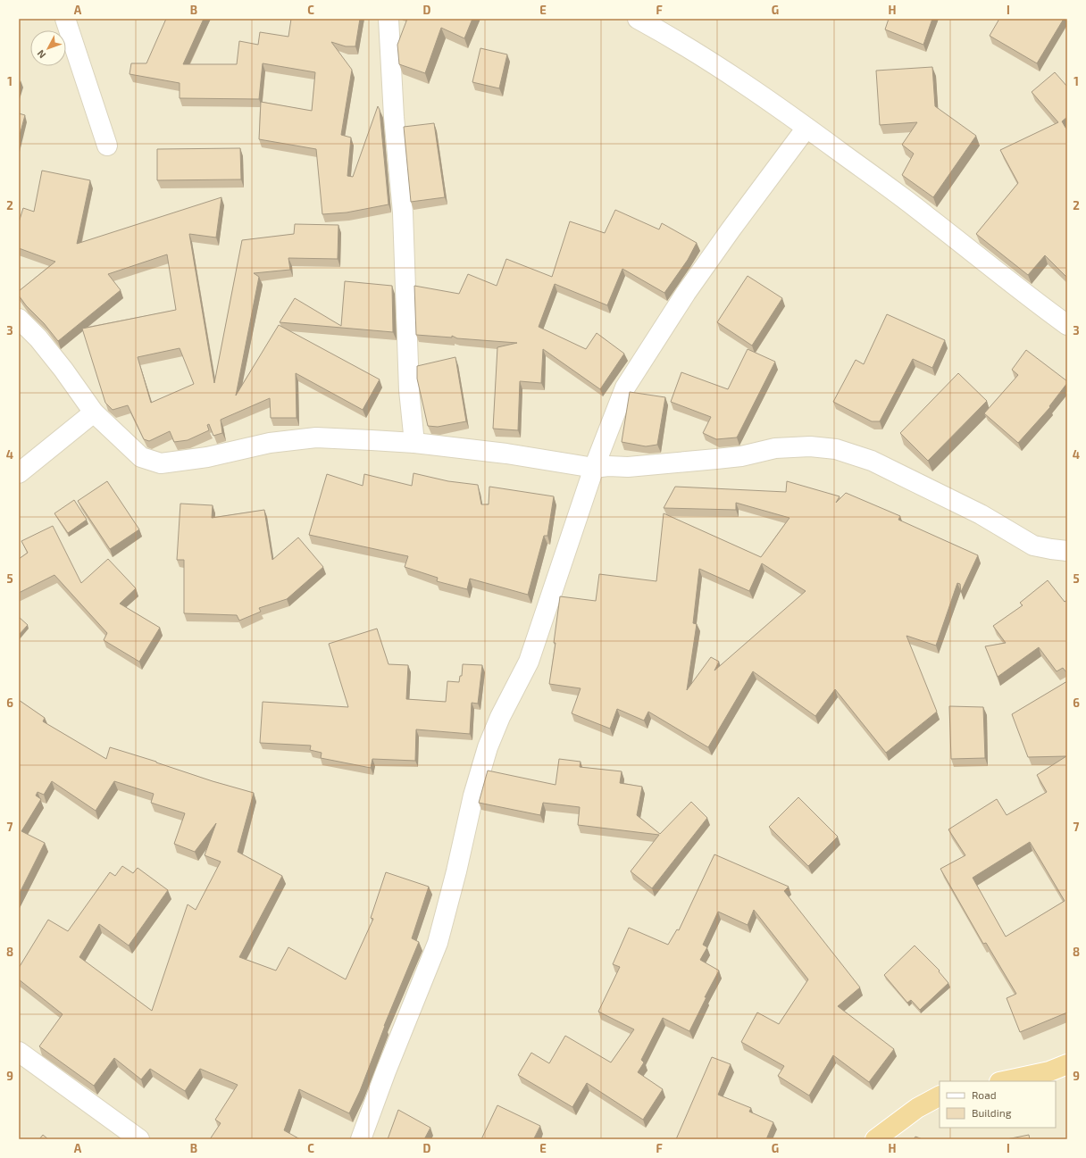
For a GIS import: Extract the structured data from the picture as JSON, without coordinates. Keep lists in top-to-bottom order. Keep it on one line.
{"legend":["Road","Building"],"north":"bottom left","grid":{"columns":["A","B","C","D","E","F","G","H","I"],"rows":["1","2","3","4","5","6","7","8","9"]}}
